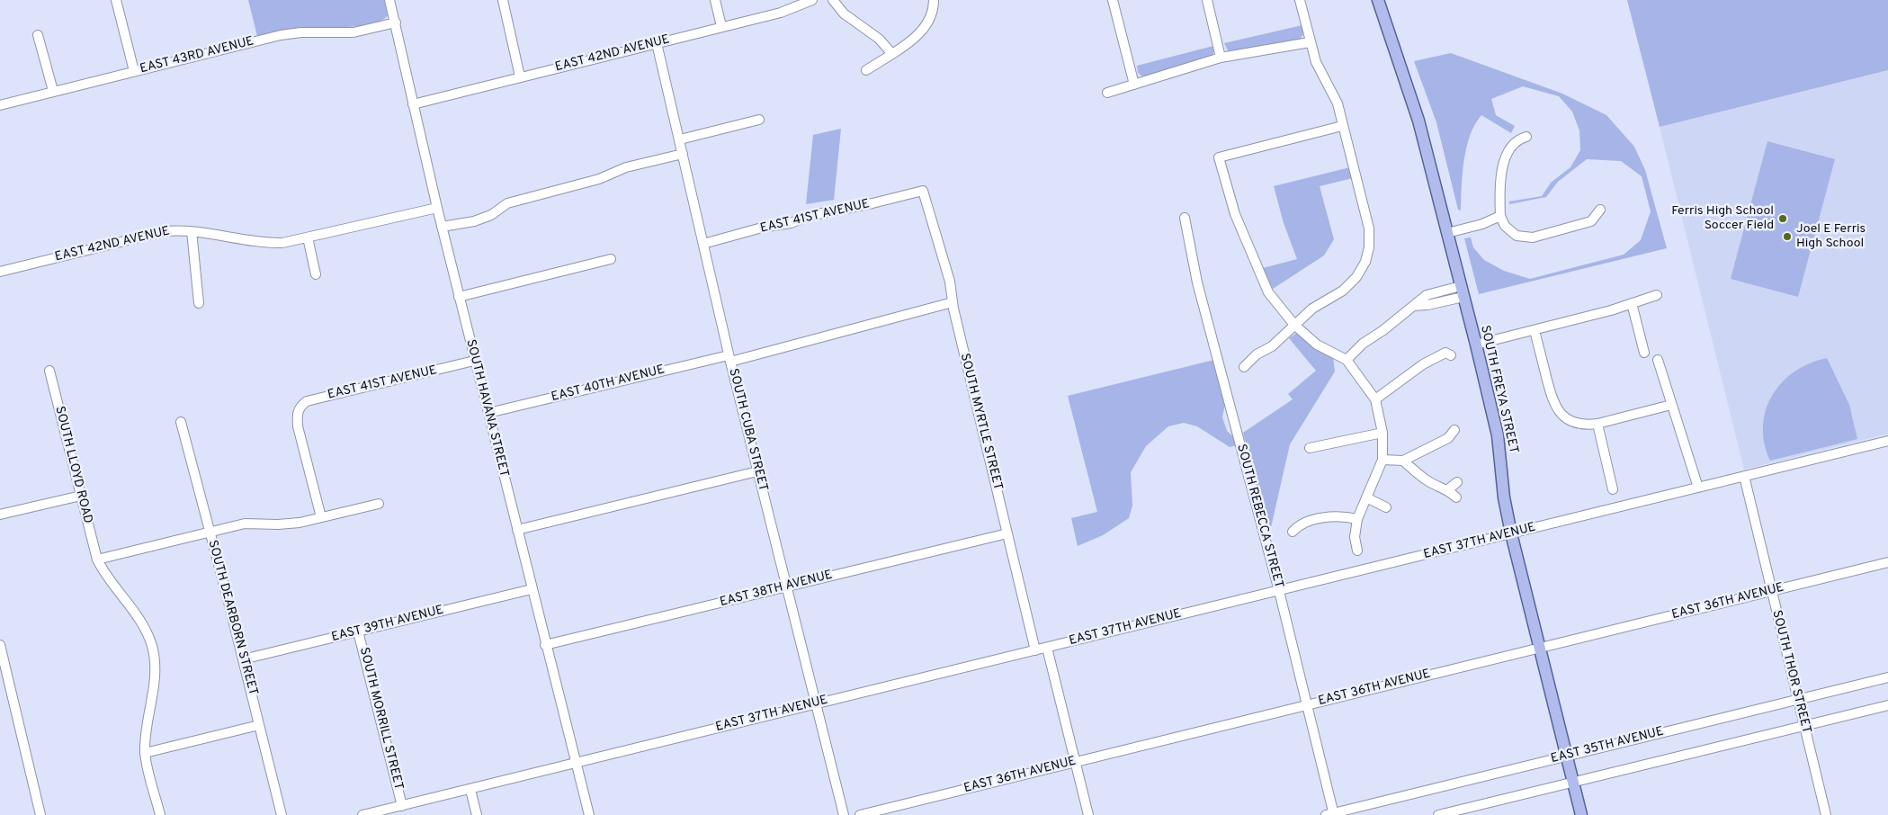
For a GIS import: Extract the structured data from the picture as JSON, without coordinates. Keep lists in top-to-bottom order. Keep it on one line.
{"streets":{"main road":["SOUTH FREYA STREET"],"street":["EAST 42ND AVENUE","EAST 43RD AVENUE","EAST 41ST AVENUE","EAST 40TH AVENUE","SOUTH HAVANA STREET","SOUTH MYRTLE STREET","SOUTH CUBA STREET","SOUTH LLOYD ROAD","SOUTH REBECCA STREET","EAST 37TH AVENUE","EAST 38TH AVENUE","EAST 36TH AVENUE","SOUTH DEARBORN STREET","EAST 39TH AVENUE","SOUTH THOR STREET","SOUTH MORRILL STREET","EAST 35TH AVENUE"]},"crossings":[["EAST 42ND AVENUE","SOUTH HAVANA STREET"],["EAST 42ND AVENUE","SOUTH CUBA STREET"],["EAST 43RD AVENUE","SOUTH HAVANA STREET"],["EAST 41ST AVENUE","SOUTH HAVANA STREET"],["EAST 41ST AVENUE","SOUTH MYRTLE STREET"],["EAST 41ST AVENUE","SOUTH CUBA STREET"],["EAST 40TH AVENUE","SOUTH HAVANA STREET"],["EAST 40TH AVENUE","SOUTH MYRTLE STREET"],["EAST 40TH AVENUE","SOUTH CUBA STREET"],["SOUTH FREYA STREET","EAST 37TH AVENUE"],["SOUTH FREYA STREET","EAST 36TH AVENUE"],["SOUTH FREYA STREET","EAST 35TH AVENUE"],["SOUTH HAVANA STREET","EAST 37TH AVENUE"],["SOUTH HAVANA STREET","EAST 38TH AVENUE"],["SOUTH HAVANA STREET","EAST 39TH AVENUE"],["SOUTH MYRTLE STREET","EAST 37TH AVENUE"],["SOUTH MYRTLE STREET","EAST 38TH AVENUE"],["SOUTH CUBA STREET","EAST 37TH AVENUE"],["SOUTH CUBA STREET","EAST 38TH AVENUE"],["SOUTH REBECCA STREET","EAST 37TH AVENUE"],["SOUTH REBECCA STREET","EAST 36TH AVENUE"],["SOUTH REBECCA STREET","EAST 35TH AVENUE"],["EAST 37TH AVENUE","SOUTH THOR STREET"],["EAST 37TH AVENUE","SOUTH MORRILL STREET"],["EAST 36TH AVENUE","SOUTH THOR STREET"],["SOUTH DEARBORN STREET","EAST 39TH AVENUE"],["EAST 39TH AVENUE","SOUTH MORRILL STREET"],["SOUTH THOR STREET","EAST 35TH AVENUE"]],"places":["Ferris High School Soccer Field","Joel E Ferris High School"]}
